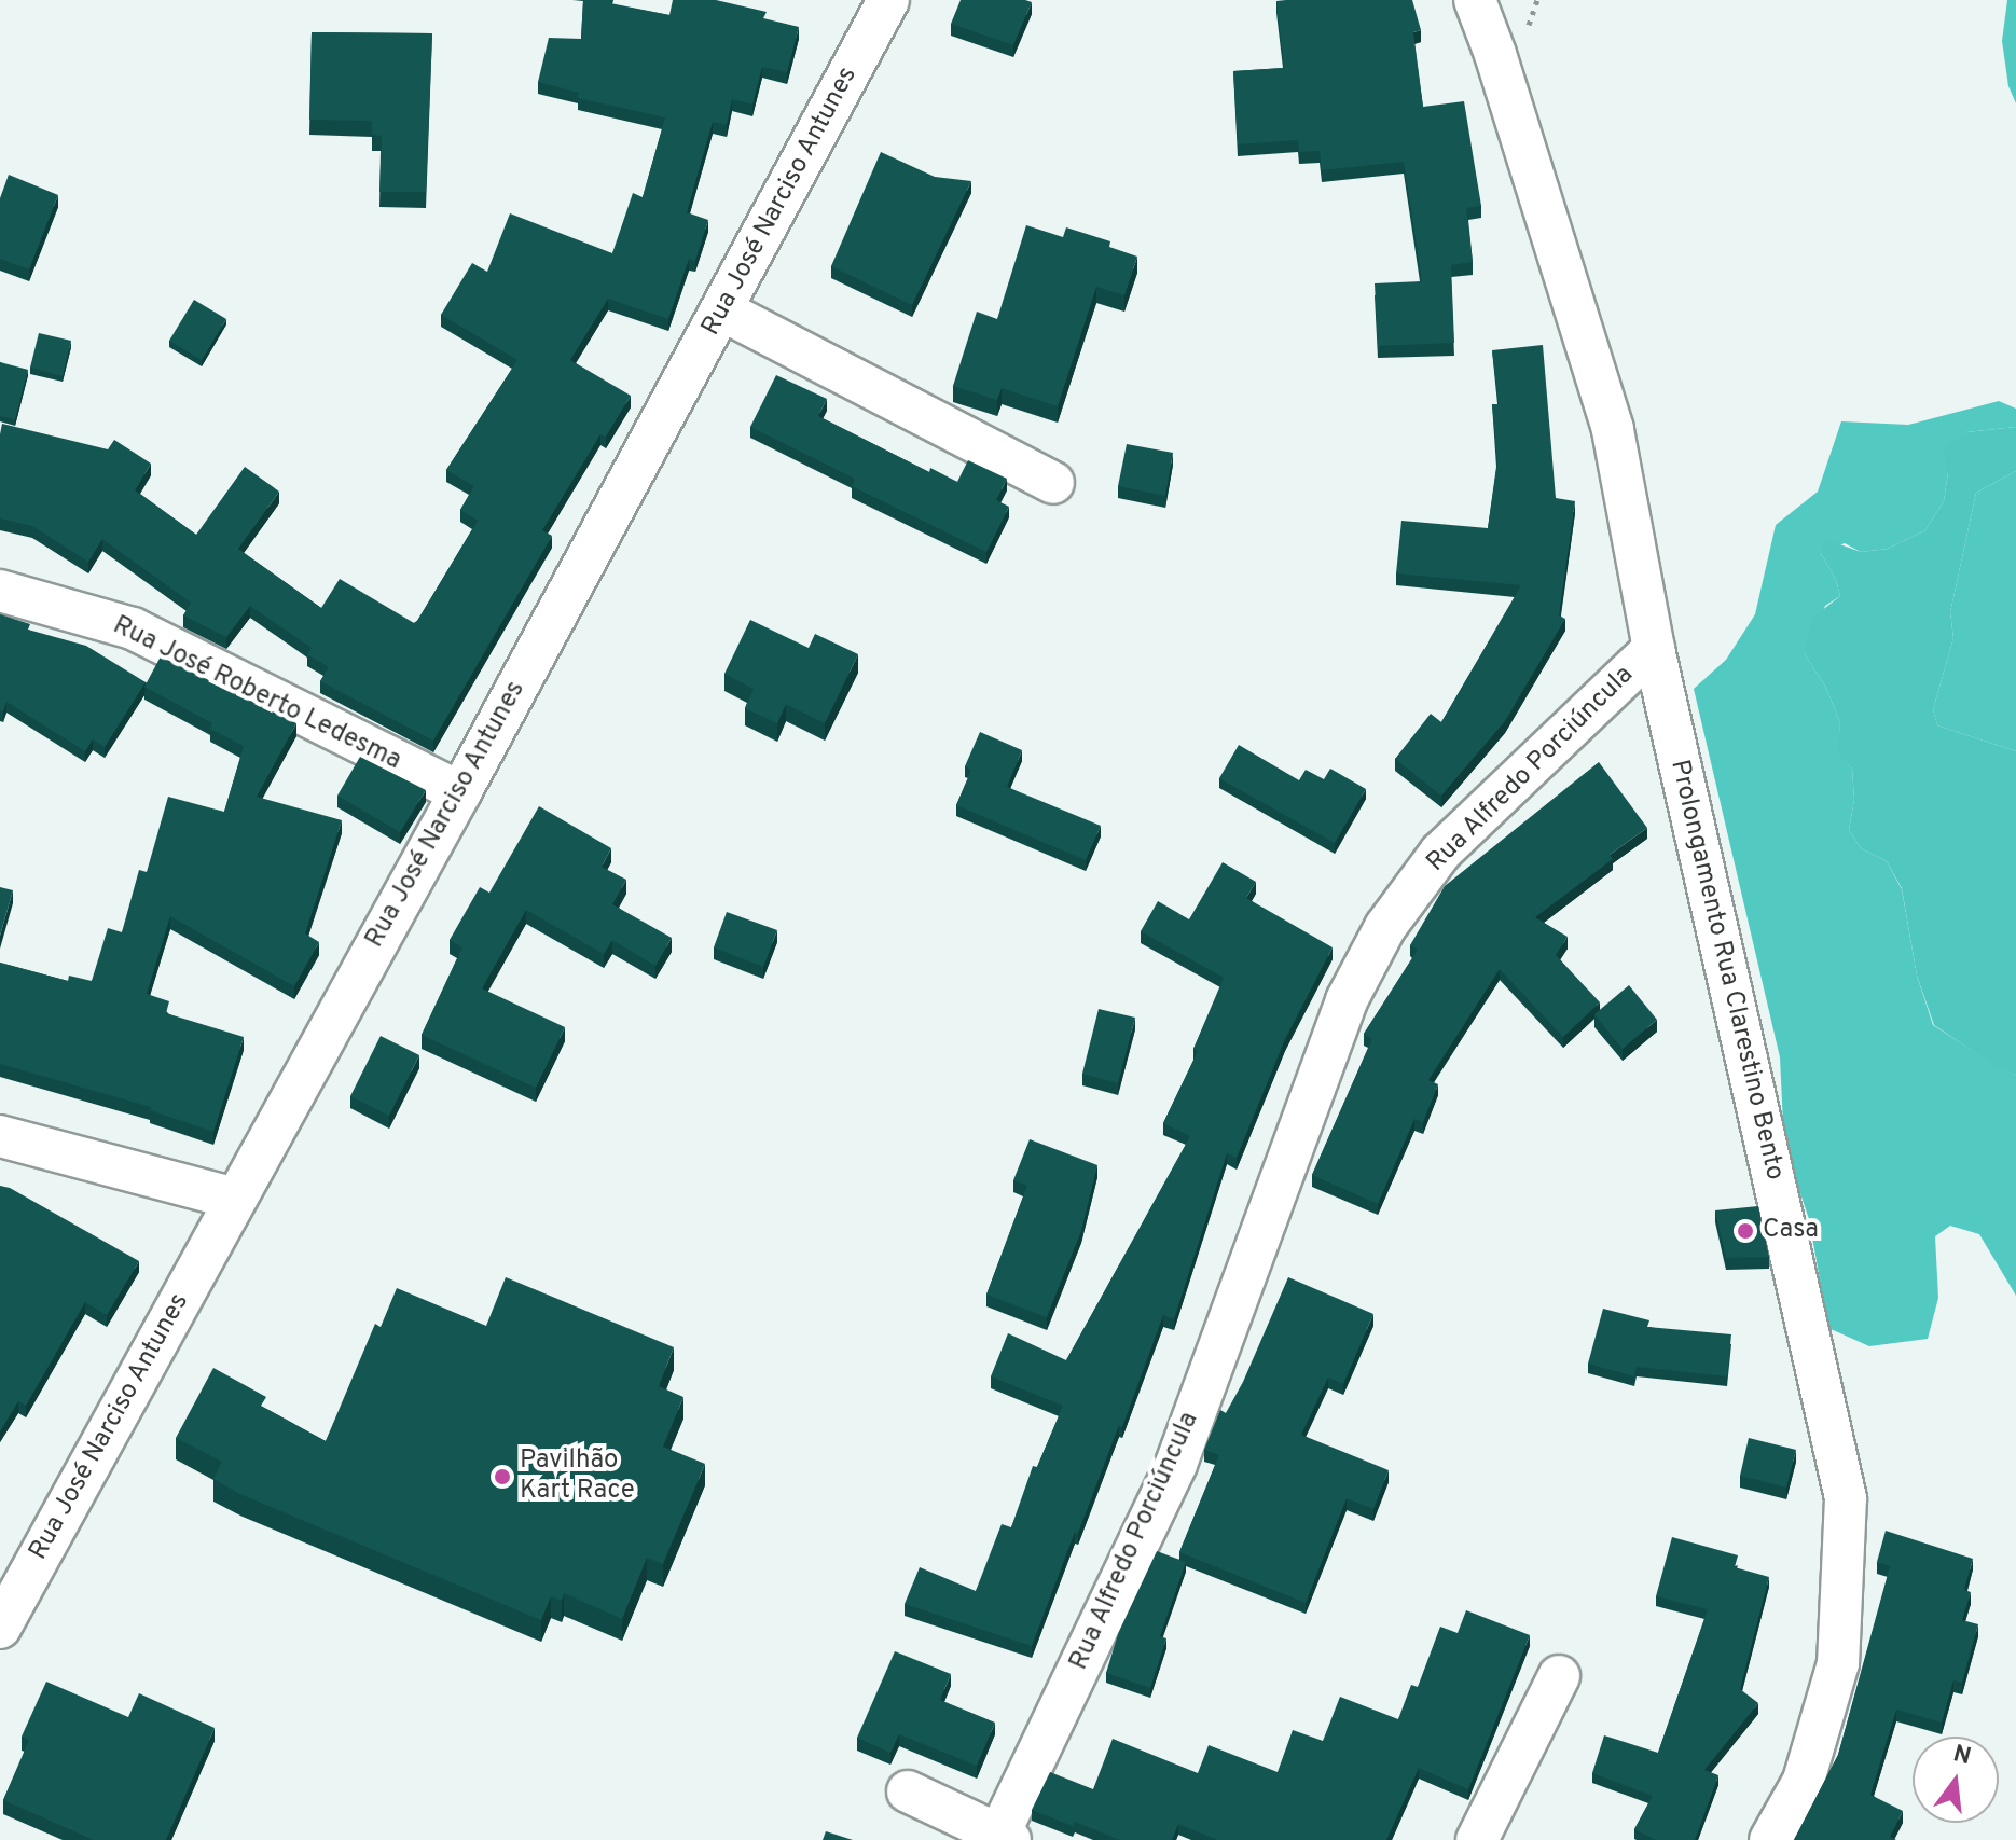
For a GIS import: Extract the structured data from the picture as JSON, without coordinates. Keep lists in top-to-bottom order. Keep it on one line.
{"streets":{"street":["Rua José Narciso Antunes","Rua José Roberto Ledesma","Rua Alfredo Porciúncula","Prolongamento Rua Clarestino Bento"]},"crossings":[["Rua José Narciso Antunes","Rua José Roberto Ledesma"],["Rua Alfredo Porciúncula","Prolongamento Rua Clarestino Bento"]],"places":["Casa","Pavilhão Kart Race"],"north":"top"}
